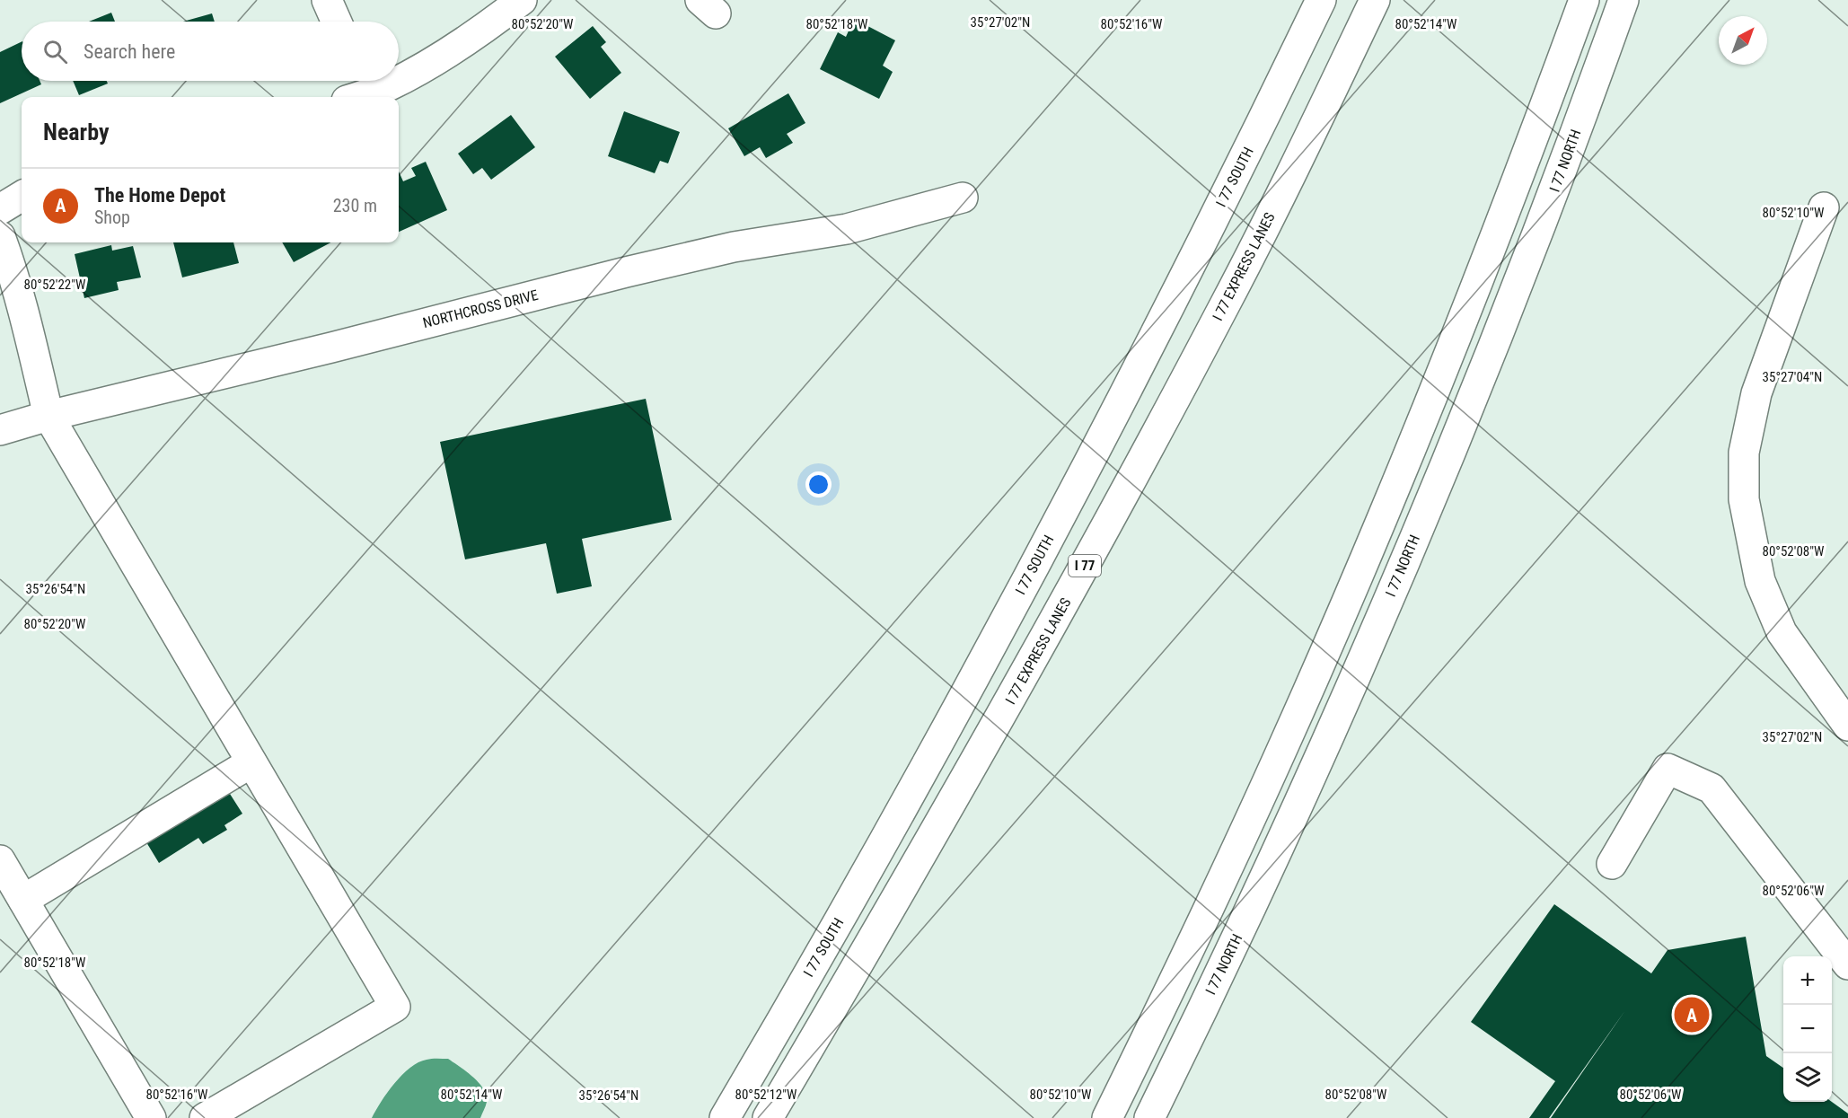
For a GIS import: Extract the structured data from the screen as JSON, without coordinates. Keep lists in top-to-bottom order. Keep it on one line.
{"streets":{"main road":["I 77 NORTH","I 77 SOUTH","I 77 EXPRESS LANES","NORTHCROSS DRIVE","I 77"]},"north":"top right","page":{"search":"Search here","heading":"Nearby","list":[{"mark":"A","name":"The Home Depot","note":"Shop","value":"230 m"}],"map_buttons":["+","−"],"pins":"A"},"coordinates":["35°27'02\"N","80°52'20\"W","80°52'18\"W","80°52'16\"W","80°52'14\"W","80°52'10\"W","80°52'22\"W","35°27'04\"N","80°52'08\"W","35°26'54\"N","80°52'06\"W","80°52'12\"W"]}
